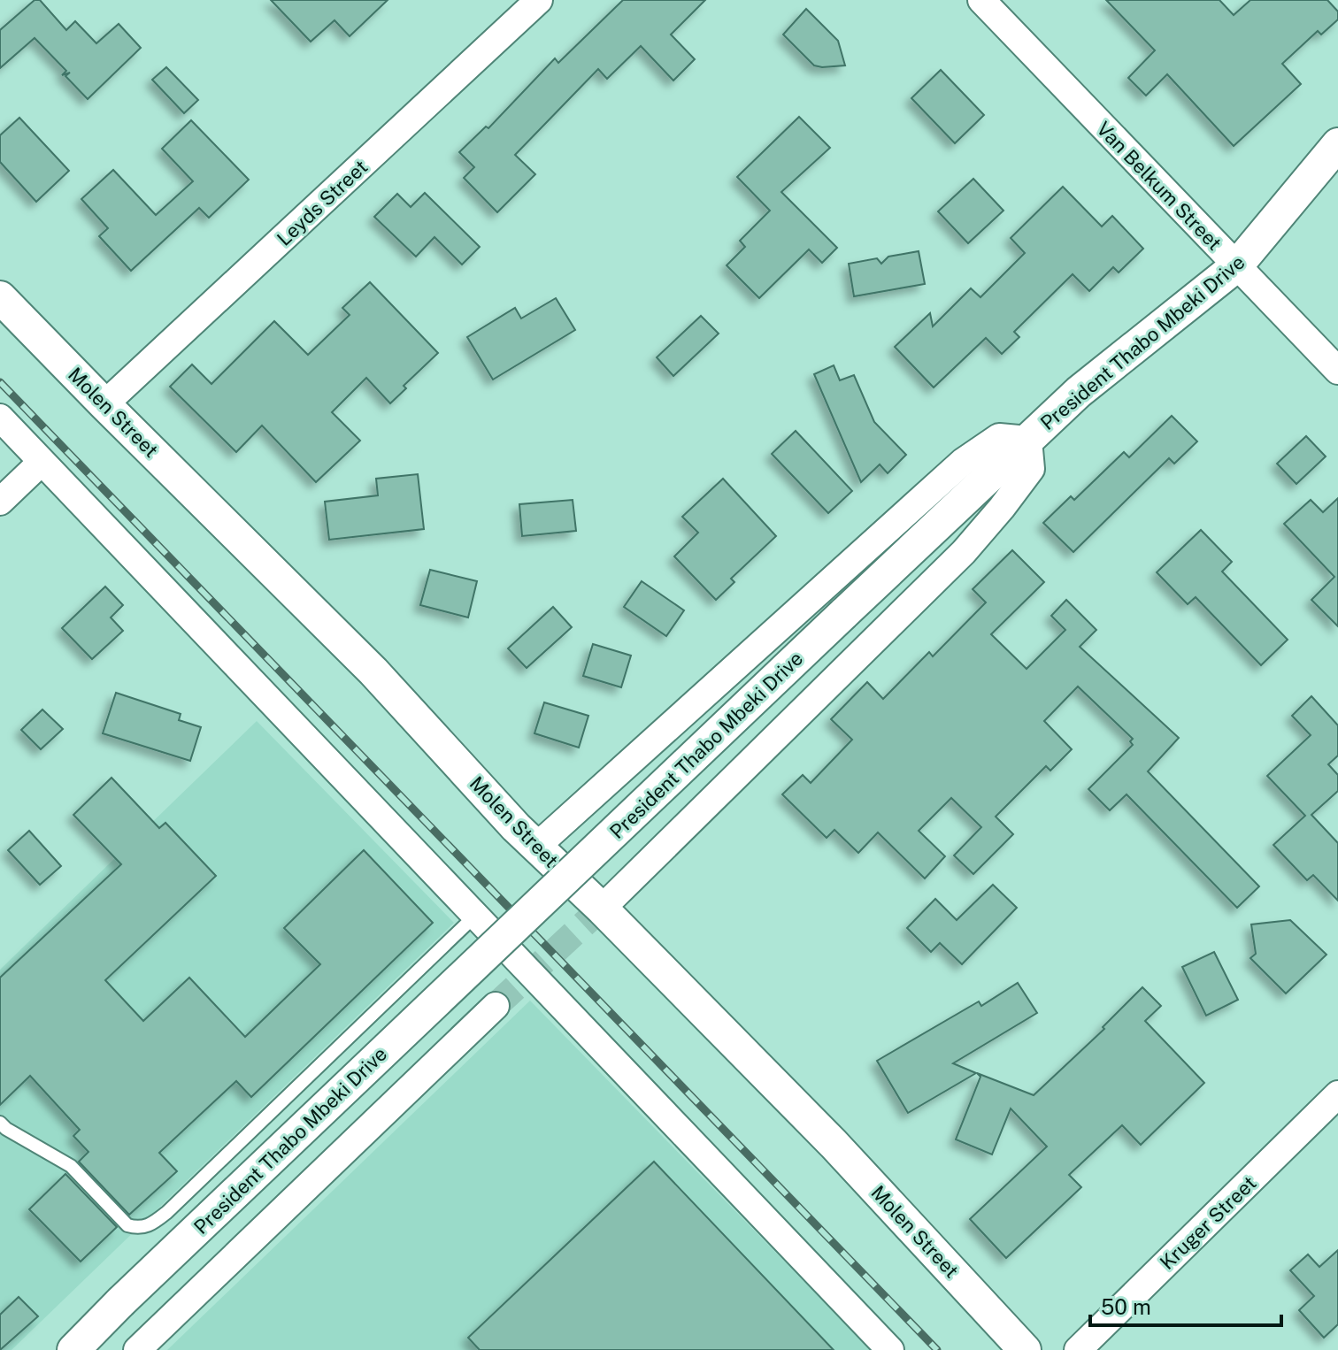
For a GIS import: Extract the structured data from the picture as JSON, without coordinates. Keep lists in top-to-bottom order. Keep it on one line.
{"streets":{"street":["Van Belkum Street","Leyds Street","President Thabo Mbeki Drive","Molen Street","Kruger Street"]},"crossings":[["Van Belkum Street","President Thabo Mbeki Drive"],["Leyds Street","Molen Street"]],"scale_bar":"50 m"}
